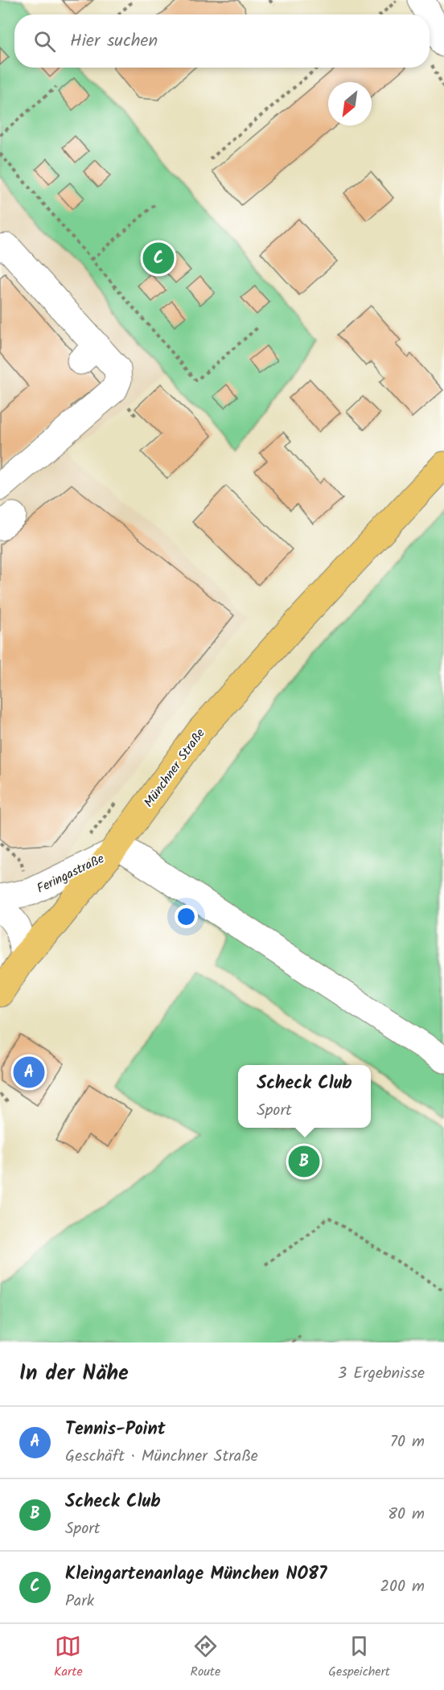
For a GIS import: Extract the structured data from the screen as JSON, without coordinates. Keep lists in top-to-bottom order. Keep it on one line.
{"streets":{"main road":["Münchner Straße"],"street":["Feringastraße"]},"crossings":[["Münchner Straße","Feringastraße"]],"north":"bottom left","page":{"search":"Hier suchen","pins":["C","A","B"],"popup":["Scheck Club","Sport"],"heading":["In der Nähe","3 Ergebnisse"],"list":[{"mark":"A","name":"Tennis-Point","note":"Geschäft · Münchner Straße","value":"70 m"},{"mark":"B","name":"Scheck Club","note":"Sport","value":"80 m"},{"mark":"C","name":"Kleingartenanlage München NO87","note":"Park","value":"200 m"}],"nav":["Karte","Route","Gespeichert"]}}
